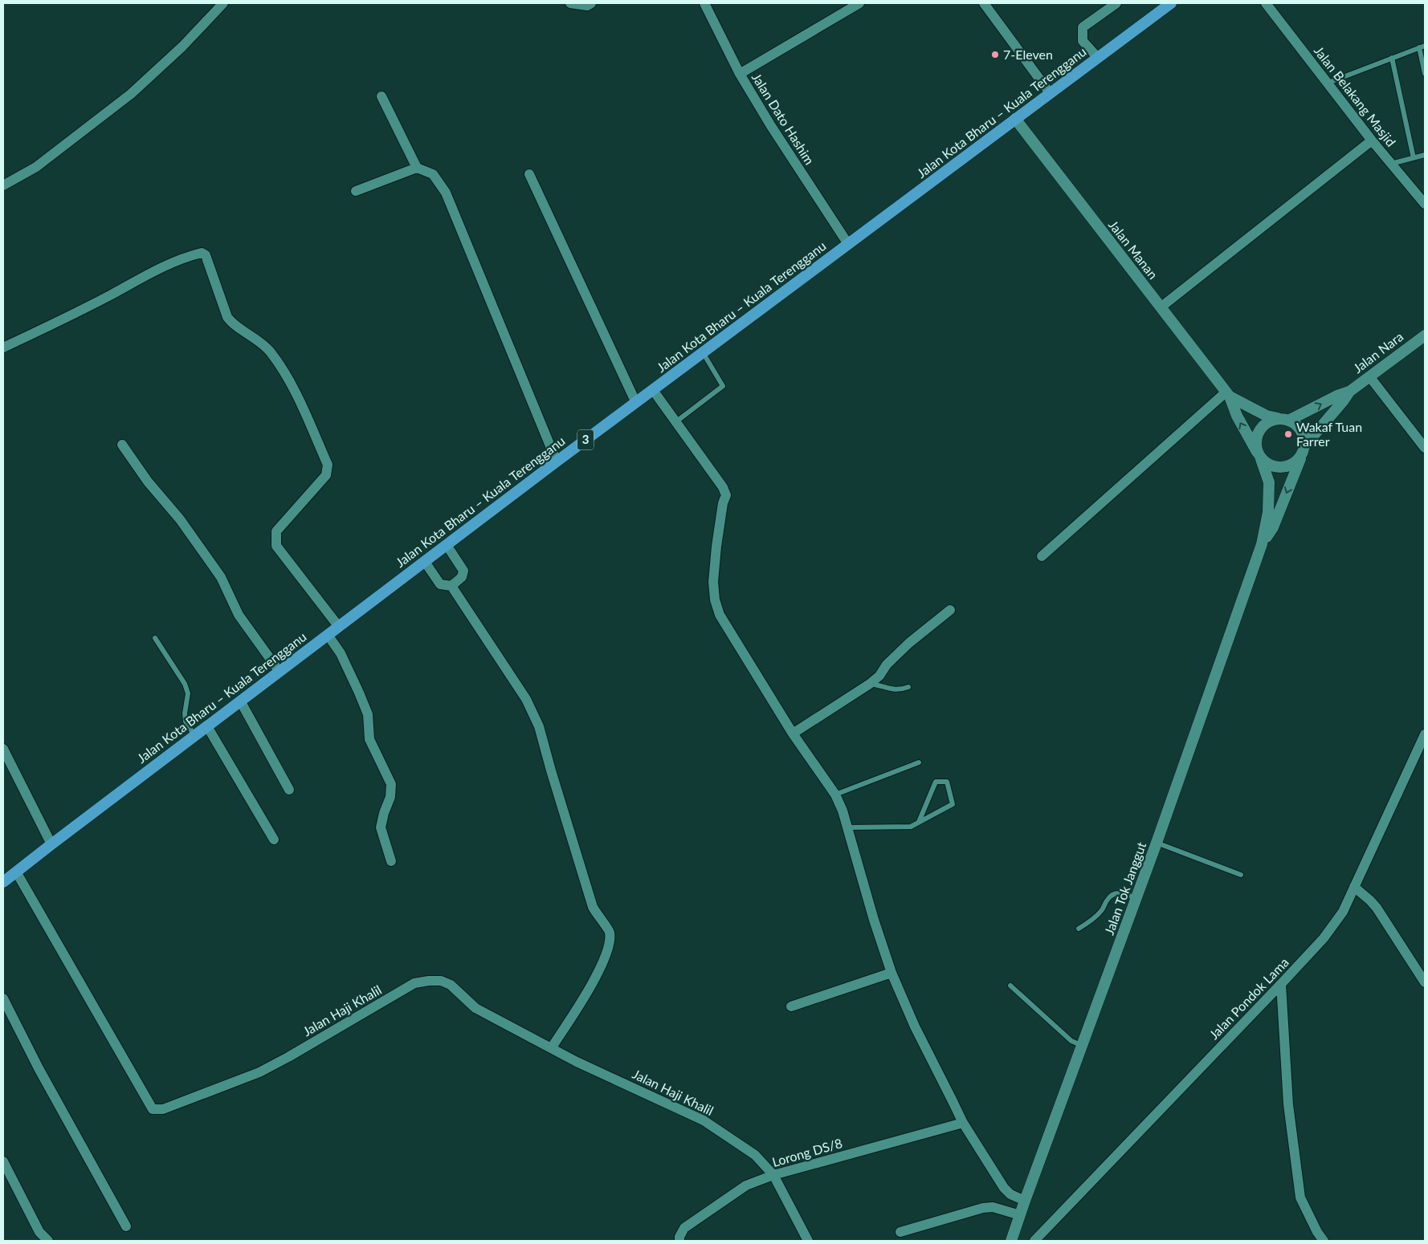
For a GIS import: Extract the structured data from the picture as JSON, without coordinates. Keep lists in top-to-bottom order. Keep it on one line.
{"streets":{"main road":["Jalan Kota Bharu – Kuala Terengganu","Jalan Manan","Jalan Nara","3","Jalan Tok Janggut"],"street":["Jalan Belakang Masjid","Jalan Dato Hashim","Jalan Pondok Lama","Jalan Haji Khalil","Lorong DS/8"]},"crossings":[["Jalan Kota Bharu – Kuala Terengganu","Jalan Dato Hashim"],["Jalan Kota Bharu – Kuala Terengganu","Jalan Manan"],["Jalan Kota Bharu – Kuala Terengganu","Jalan Haji Khalil"],["Jalan Manan","Jalan Nara"],["Jalan Manan","Jalan Tok Janggut"],["Jalan Nara","Jalan Tok Janggut"],["Jalan Haji Khalil","Lorong DS/8"]],"places":["7-Eleven","Wakaf Tuan Farrer"]}
